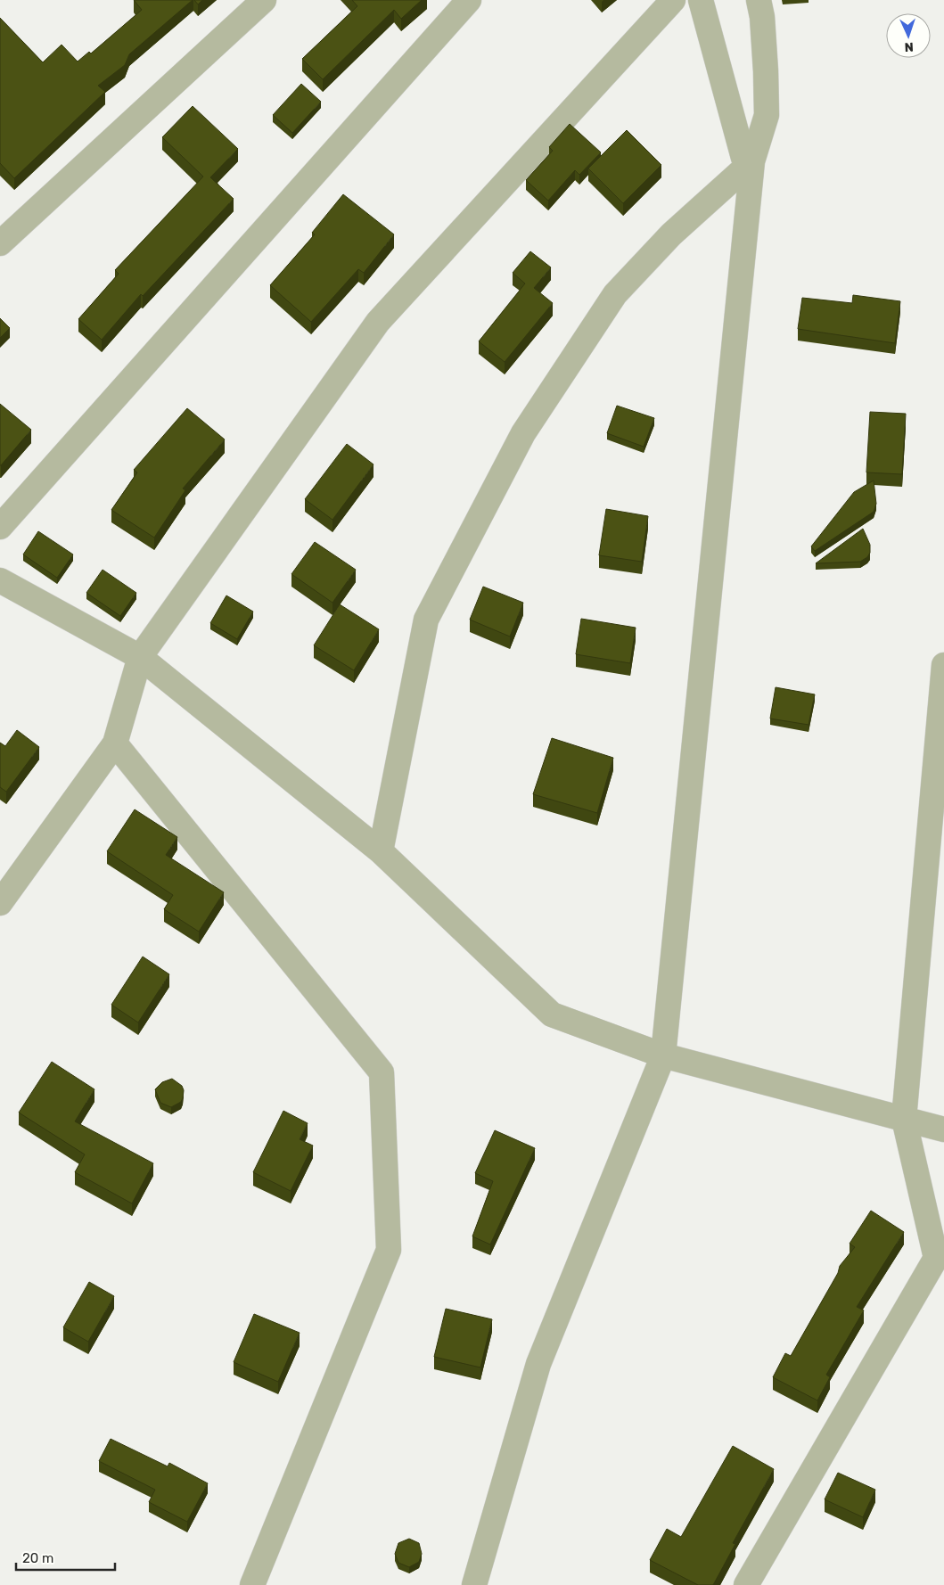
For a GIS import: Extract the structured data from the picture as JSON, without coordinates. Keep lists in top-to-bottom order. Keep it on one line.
{"scale_bar":"20 m","north":"bottom"}
